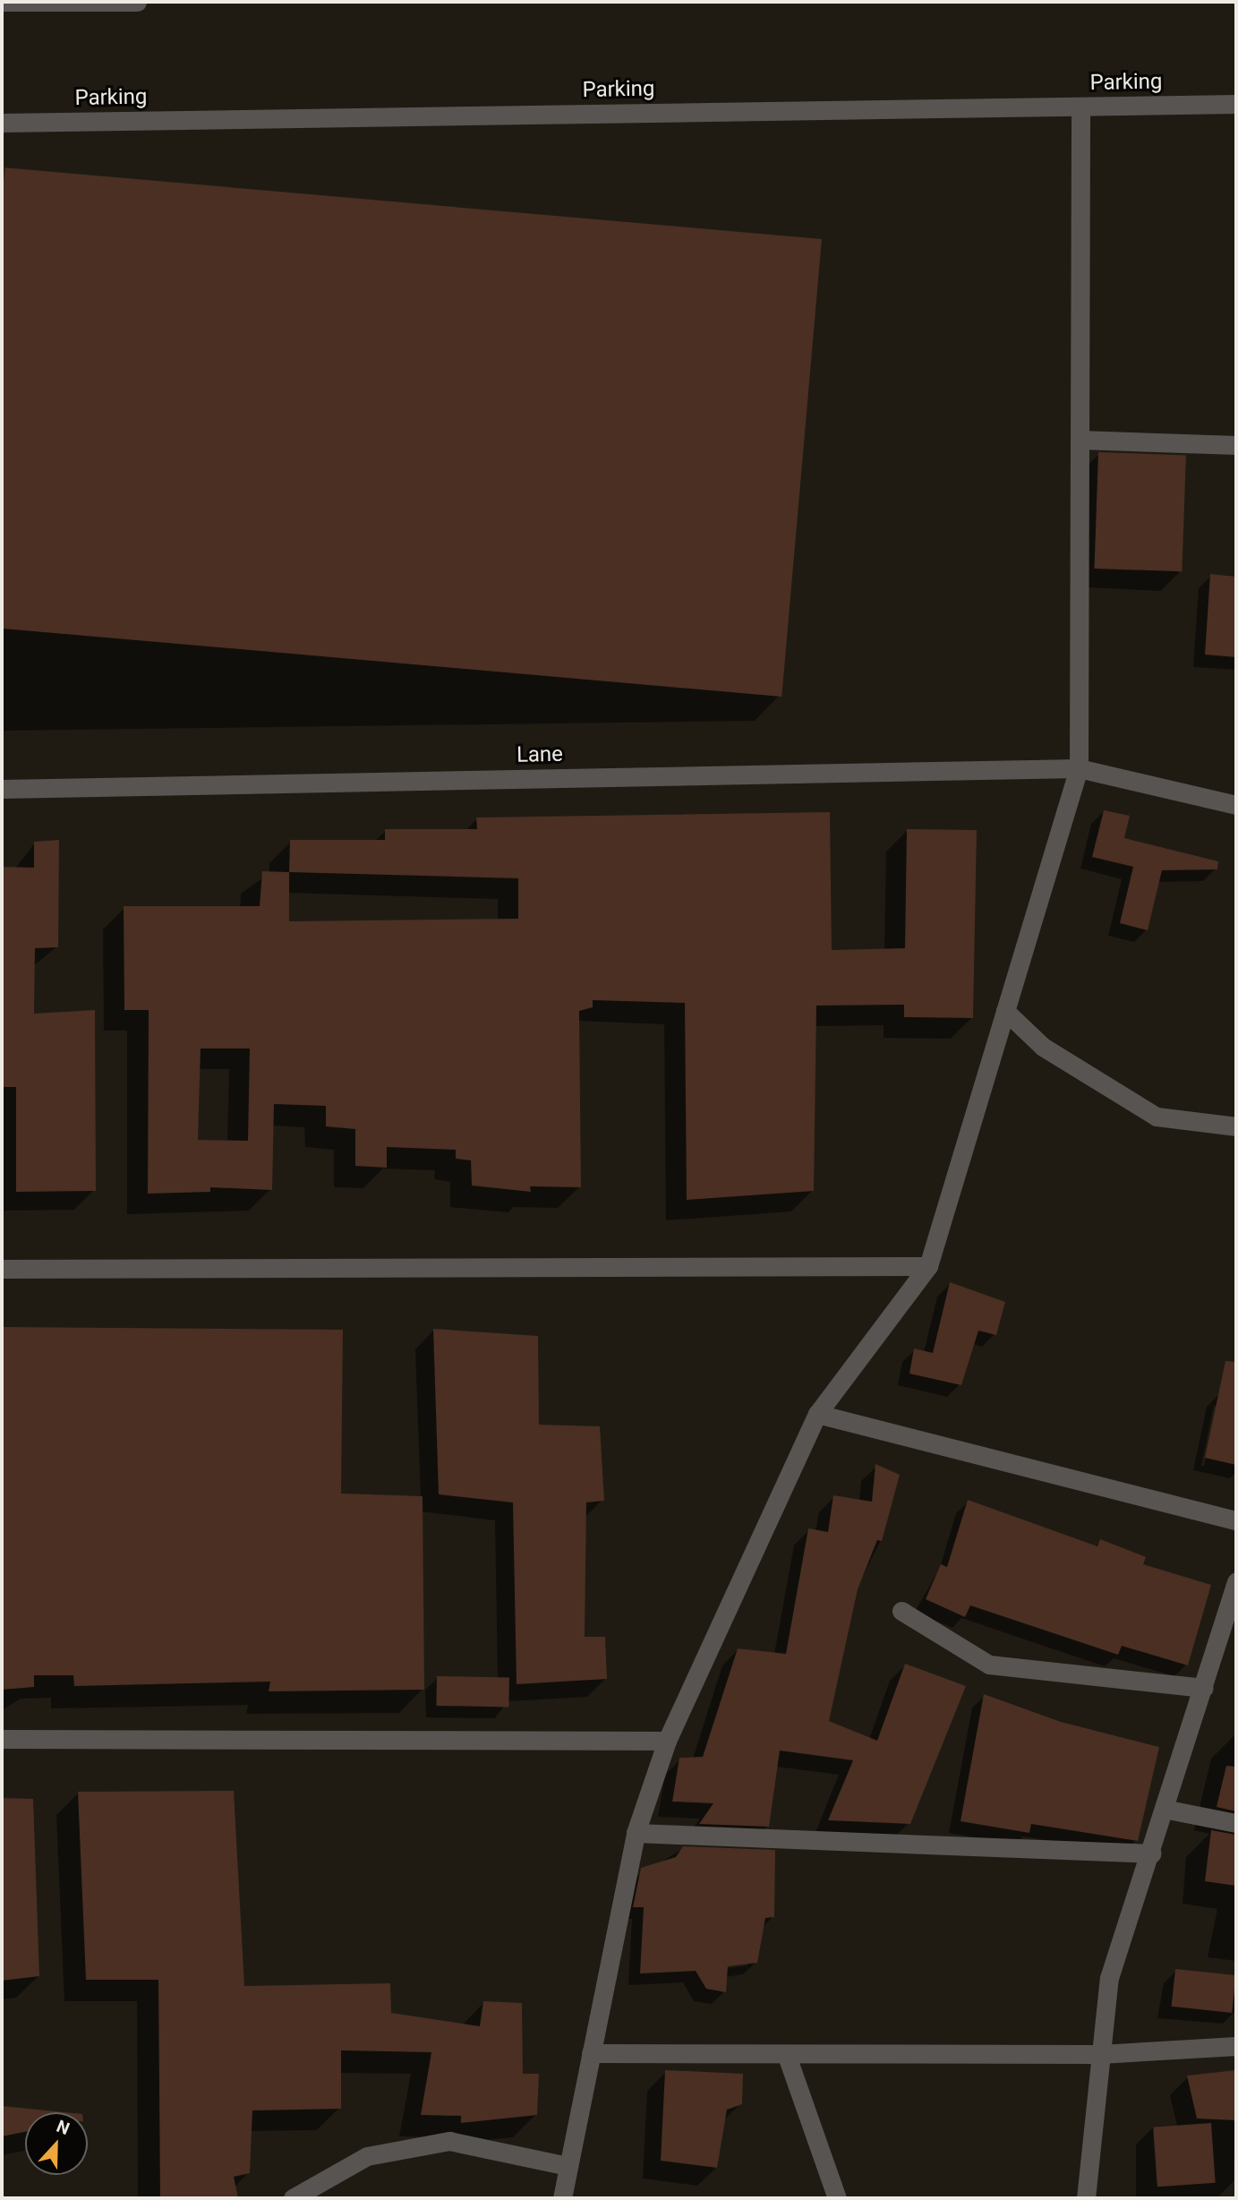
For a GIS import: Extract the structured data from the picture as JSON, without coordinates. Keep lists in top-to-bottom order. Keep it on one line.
{"streets":{"street":["Parking","Lane"]},"north":"top"}
